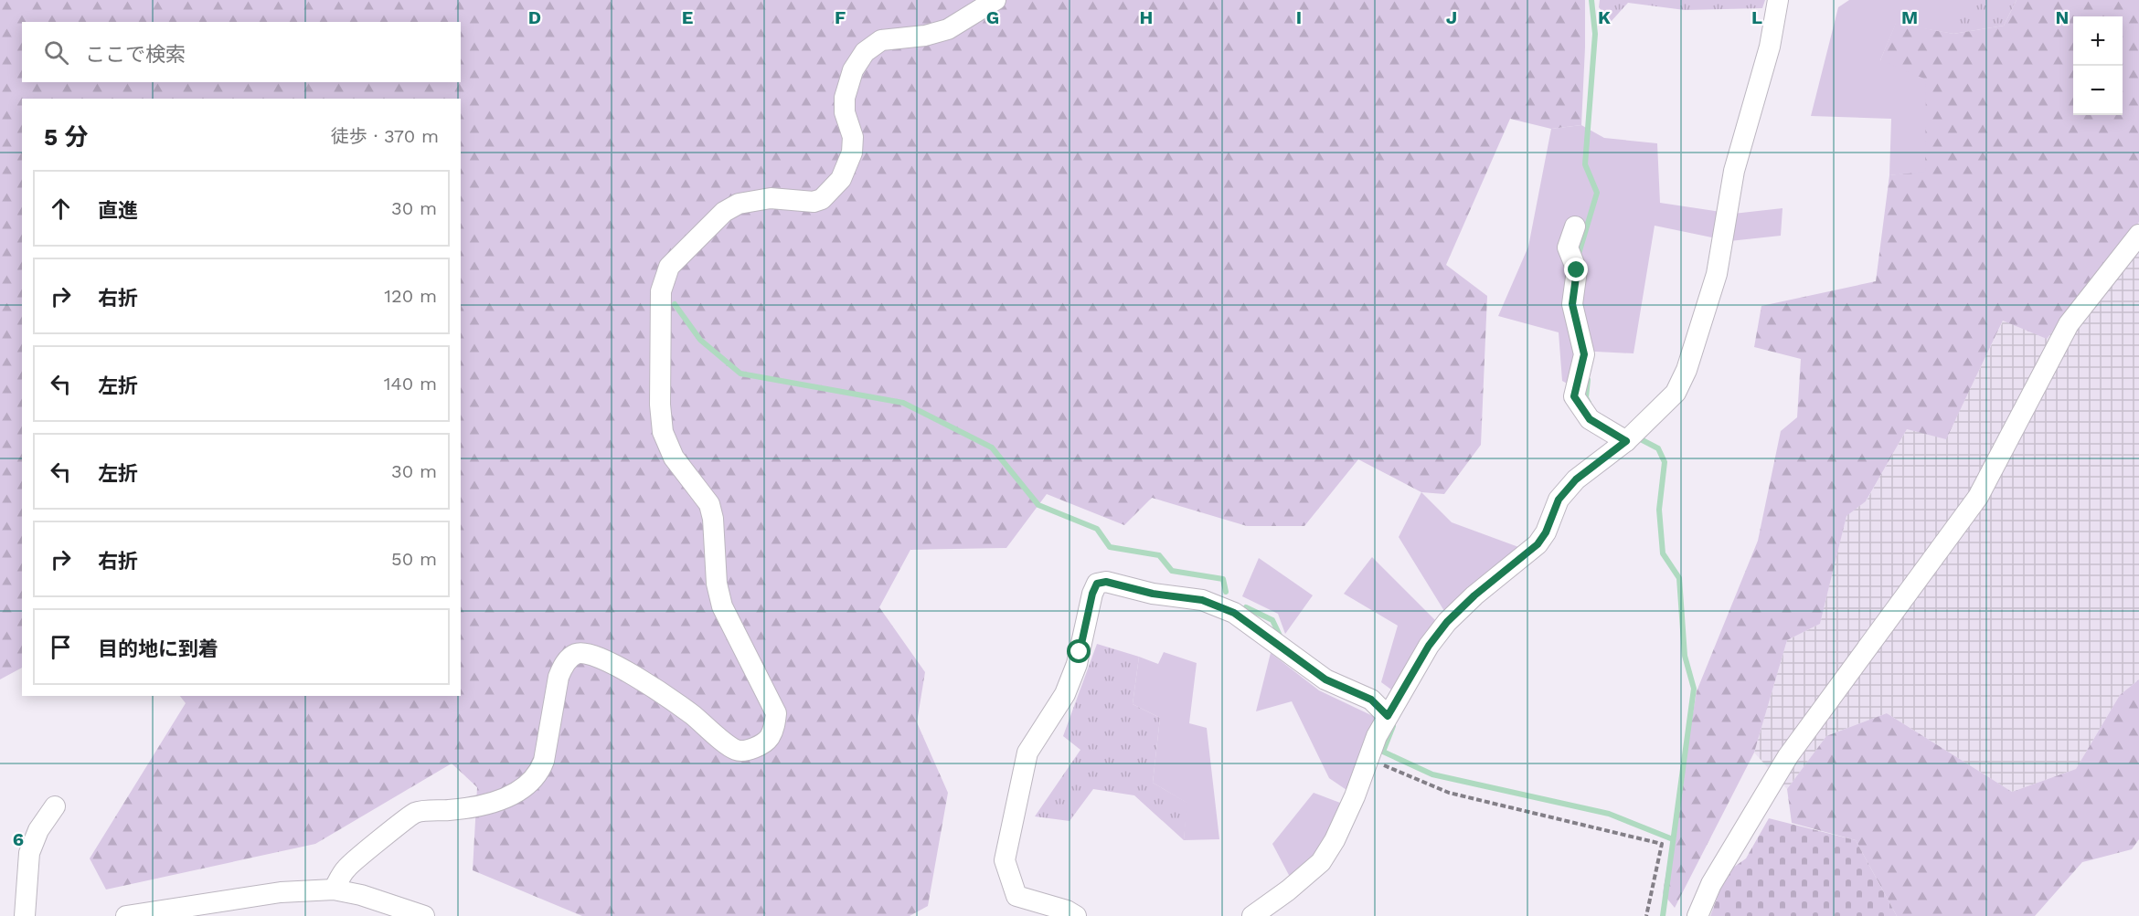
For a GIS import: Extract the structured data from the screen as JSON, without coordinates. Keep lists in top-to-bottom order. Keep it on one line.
{"page":{"map_buttons":["+","−"],"search":"ここで検索","heading":["5 分","徒歩 · 370 m"],"list":[["直進","30 m"],["右折","120 m"],["左折","140 m"],["左折","30 m"],["右折","50 m"],"目的地に到着"]},"grid":{"columns":["D","E","F","G","H","I","J","K","L","M","N"],"rows":["6"]}}
